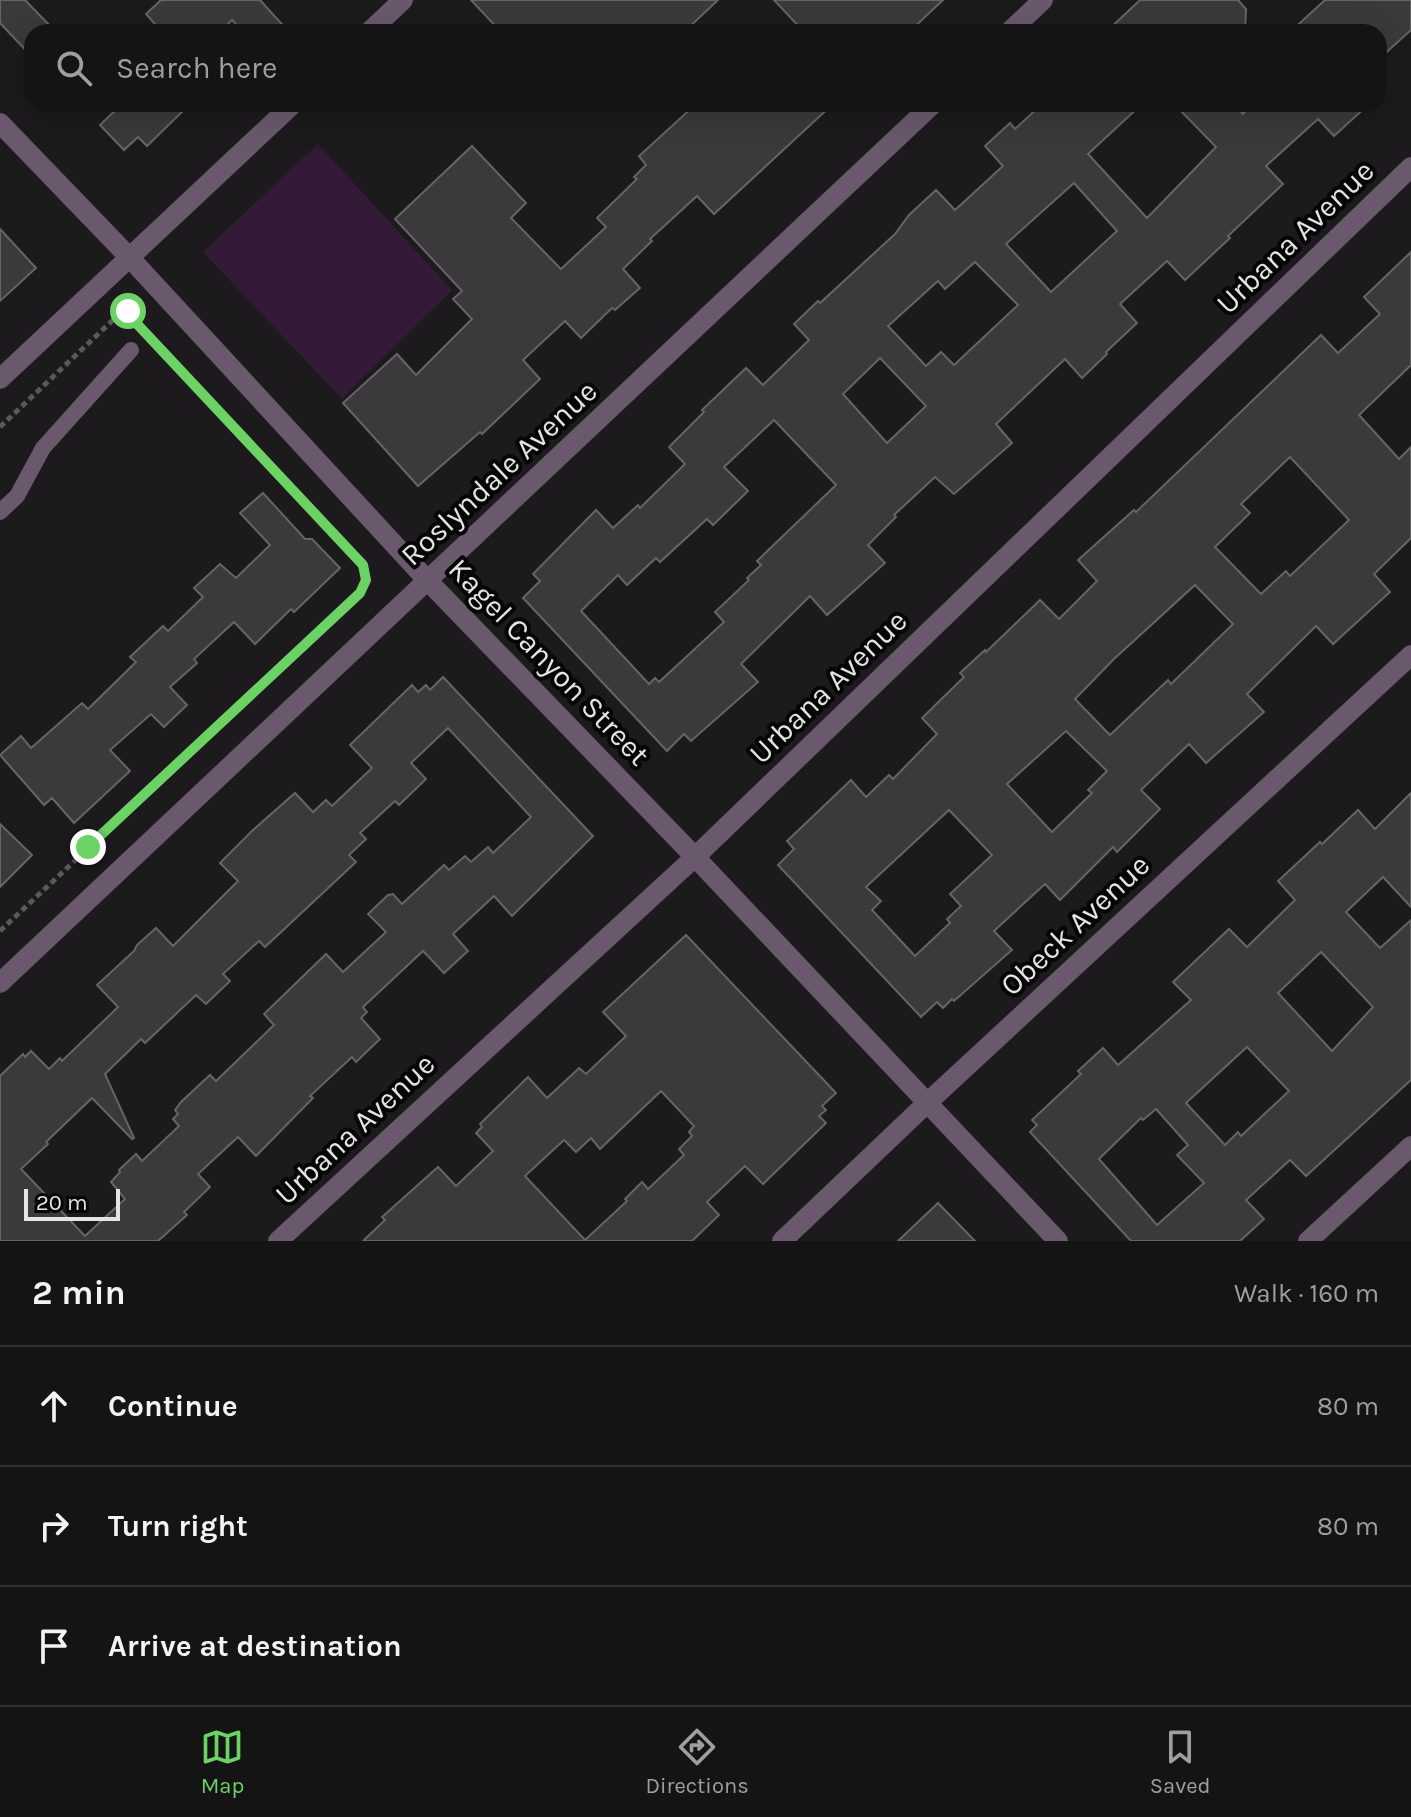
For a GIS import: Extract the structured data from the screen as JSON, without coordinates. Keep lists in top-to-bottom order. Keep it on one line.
{"streets":{"street":["Urbana Avenue","Roslyndale Avenue","Kagel Canyon Street","Obeck Avenue"]},"crossings":[["Urbana Avenue","Kagel Canyon Street"],["Roslyndale Avenue","Kagel Canyon Street"],["Kagel Canyon Street","Obeck Avenue"]],"scale_bar":"20 m","page":{"search":"Search here","scale":"20 m","heading":["2 min","Walk · 160 m"],"list":[["Continue","80 m"],["Turn right","80 m"],"Arrive at destination"],"nav":["Map","Directions","Saved"]}}
